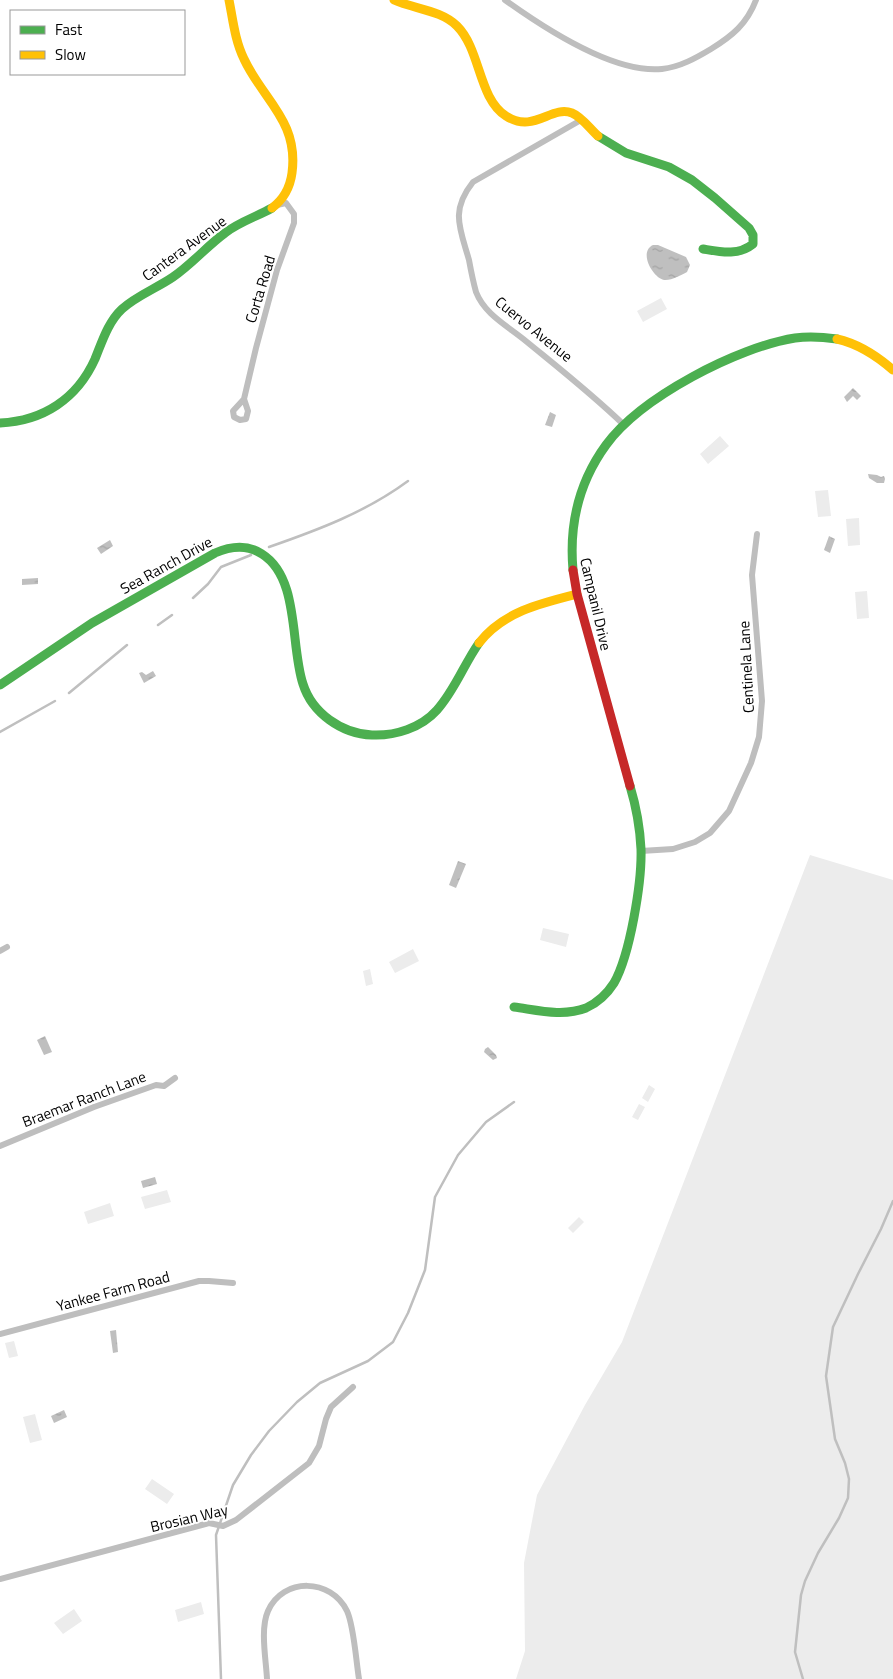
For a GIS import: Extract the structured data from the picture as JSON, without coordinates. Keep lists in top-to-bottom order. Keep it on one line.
{"streets":{"street":["Cantera Avenue","Corta Road","Cuervo Avenue","Sea Ranch Drive","Campanil Drive","Centinela Lane","Braemar Ranch Lane","Yankee Farm Road","Brosian Way"]},"crossings":[["Cantera Avenue","Corta Road"],["Cuervo Avenue","Campanil Drive"],["Sea Ranch Drive","Campanil Drive"],["Campanil Drive","Centinela Lane"]],"legend":["Fast","Slow"]}
